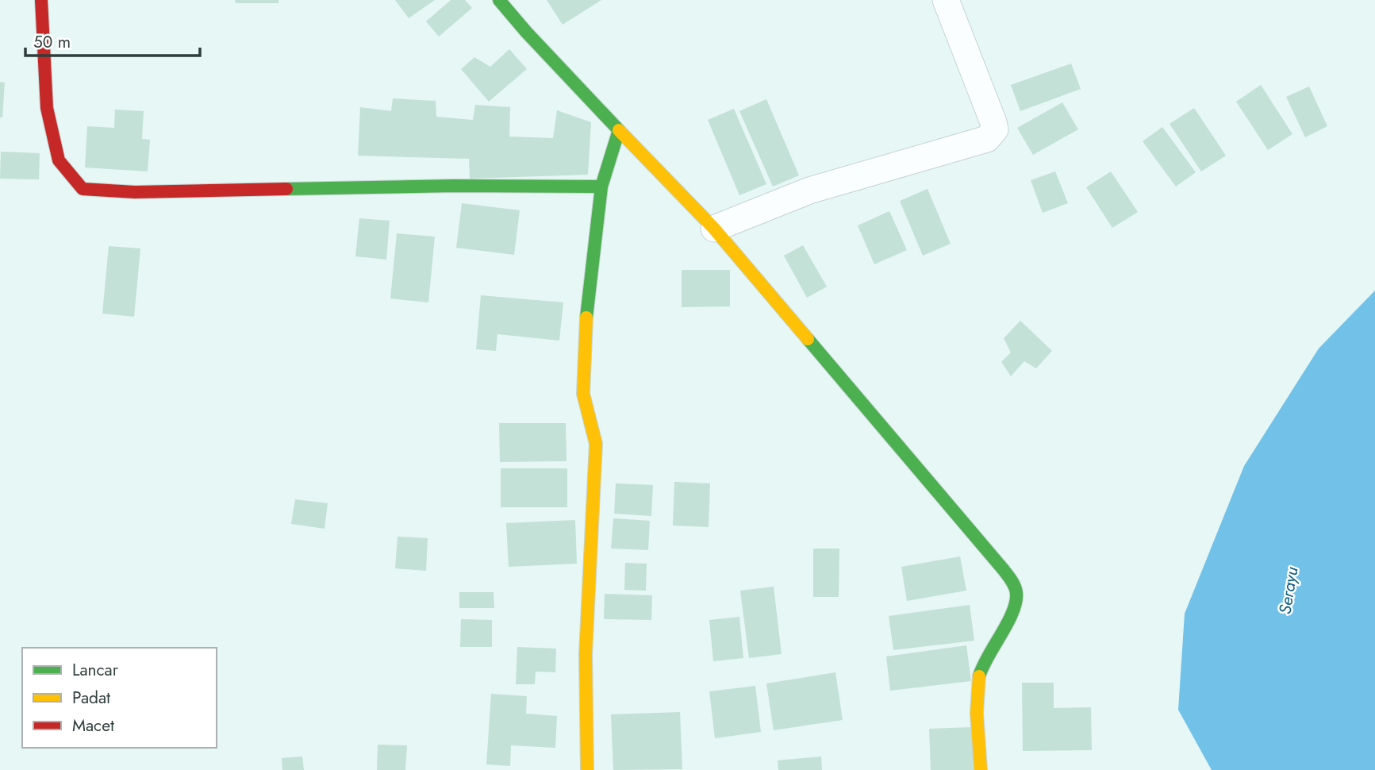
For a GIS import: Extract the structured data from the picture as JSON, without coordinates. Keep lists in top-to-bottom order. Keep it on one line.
{"water":["Serayu"],"legend":["Lancar","Padat","Macet"],"scale_bar":"50 m"}
